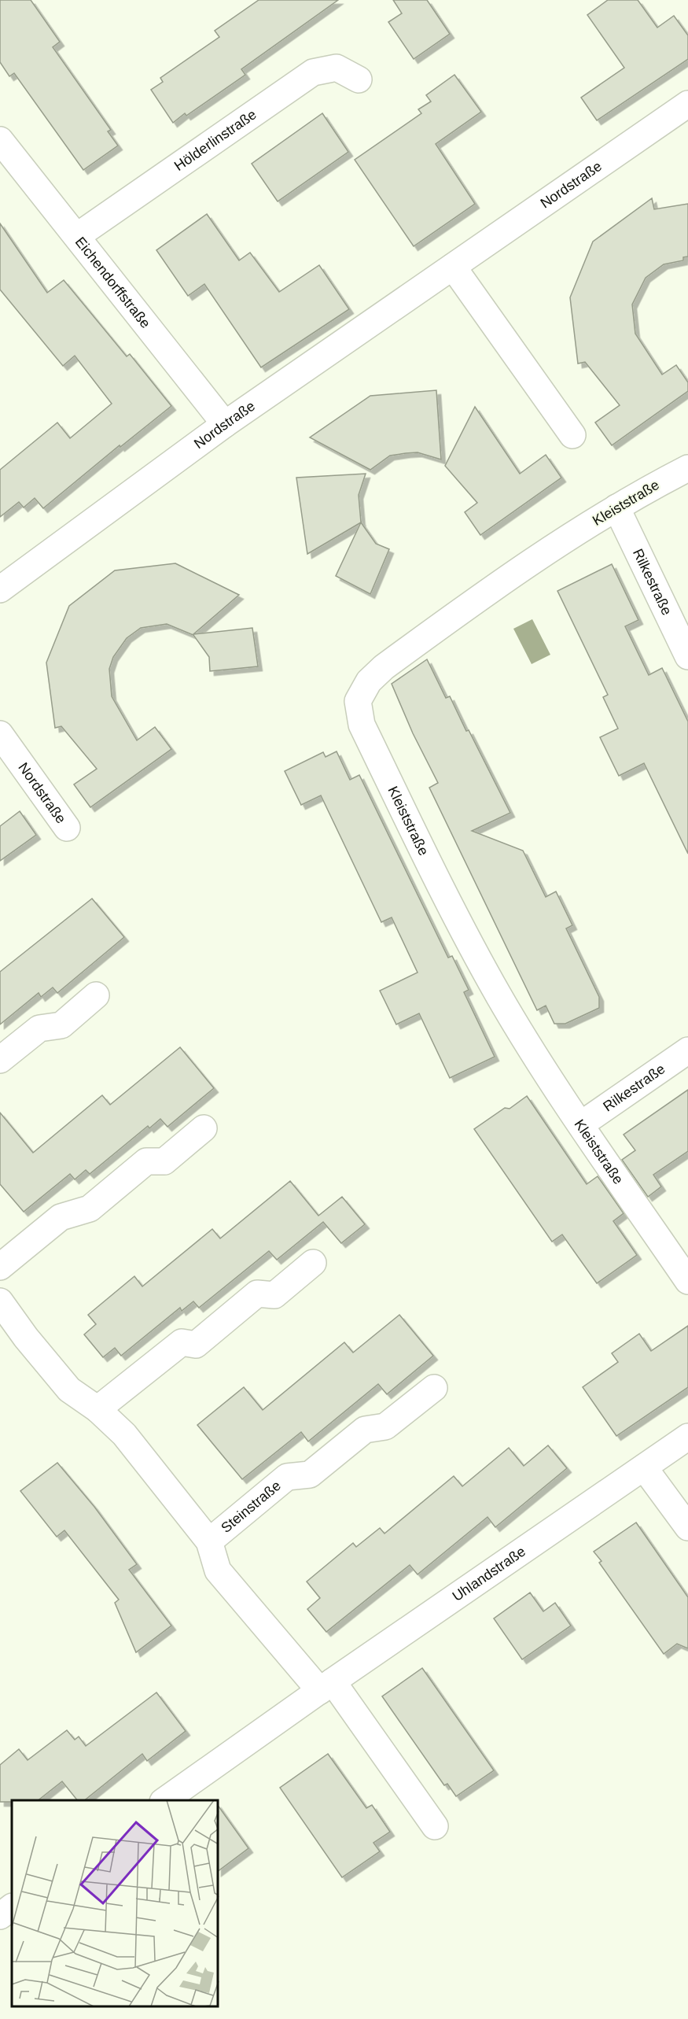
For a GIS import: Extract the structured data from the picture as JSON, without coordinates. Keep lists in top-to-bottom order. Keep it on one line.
{"streets":{"street":["Hölderlinstraße","Nordstraße","Eichendorffstraße","Kleiststraße","Rilkestraße","Steinstraße","Uhlandstraße"]},"crossings":[["Hölderlinstraße","Eichendorffstraße"],["Nordstraße","Eichendorffstraße"],["Kleiststraße","Rilkestraße"],["Steinstraße","Uhlandstraße"]]}
